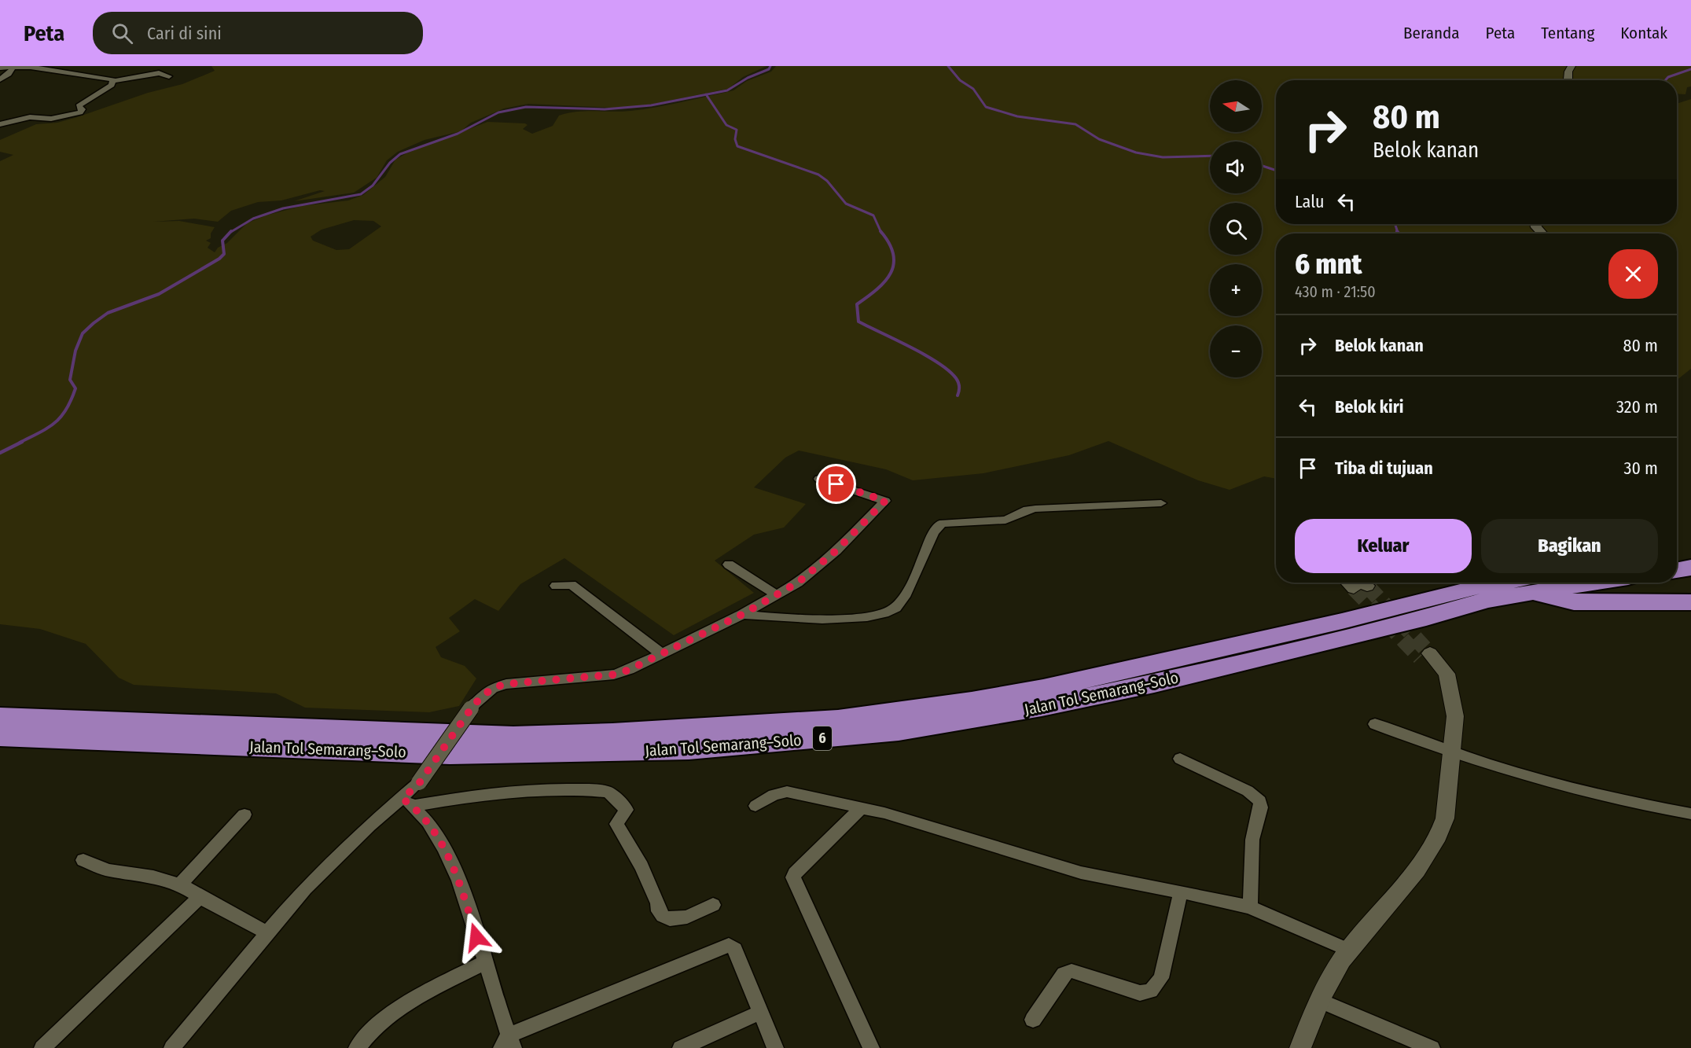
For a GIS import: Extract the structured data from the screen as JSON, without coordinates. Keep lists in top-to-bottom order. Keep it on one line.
{"streets":{"highway":["Jalan Tol Semarang–Solo","6"]},"north":"left","page":{"header":"Peta","search":"Cari di sini","nav":["Beranda","Peta","Tentang","Kontak"],"map_buttons":["+","−"],"turn":["80 m","Belok kanan"],"then":"Lalu","heading":["6 mnt","430 m · 21:50"],"list":[{"name":"Belok kanan","value":"80 m"},{"name":"Belok kiri","value":"320 m"},{"name":"Tiba di tujuan","value":"30 m"}],"buttons":["Keluar","Bagikan"]}}
